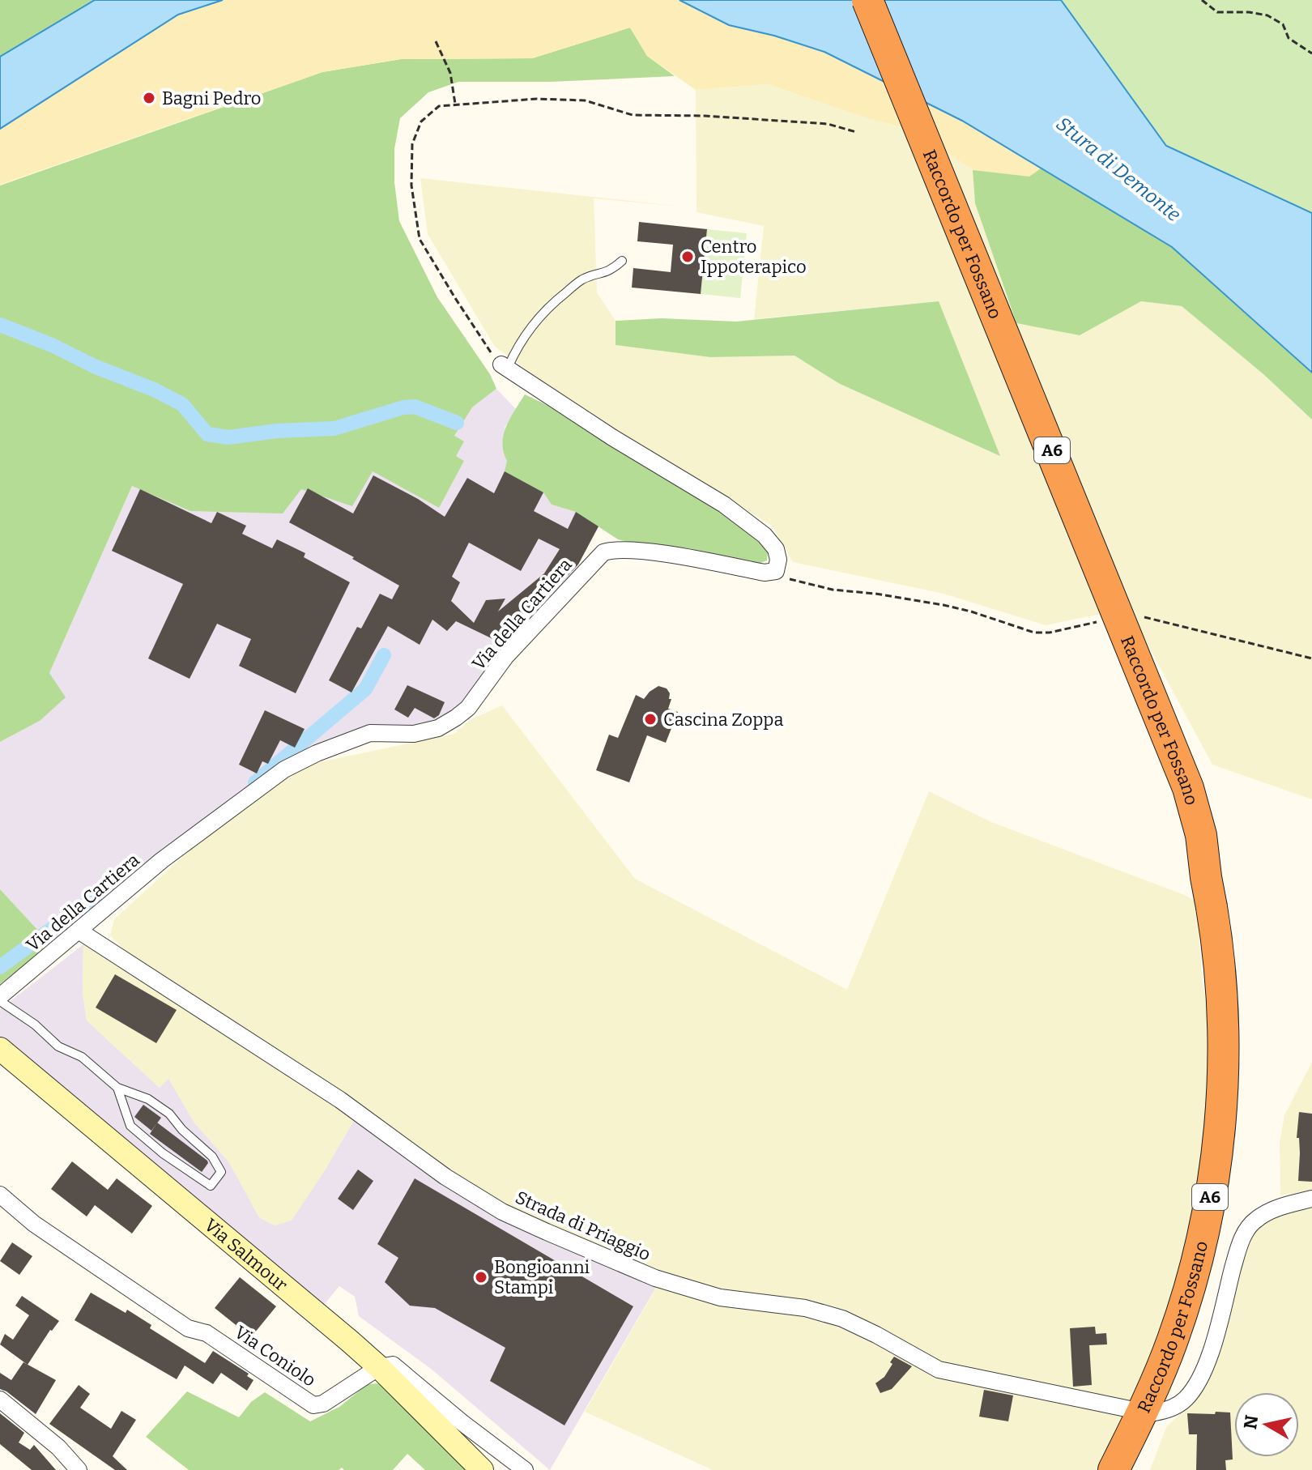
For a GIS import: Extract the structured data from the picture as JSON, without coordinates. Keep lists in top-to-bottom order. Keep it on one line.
{"streets":{"highway":["Raccordo per Fossano","A6"],"main road":["Via Salmour"],"street":["Via della Cartiera","Strada di Priaggio","Via Coniolo"]},"crossings":[["Via della Cartiera","Strada di Priaggio"],["Via Salmour","Via Coniolo"]],"water":["Stura di Demonte"],"places":["Bagni Pedro","Centro Ippoterapico","Cascina Zoppa","Bongioanni Stampi"],"north":"left"}
